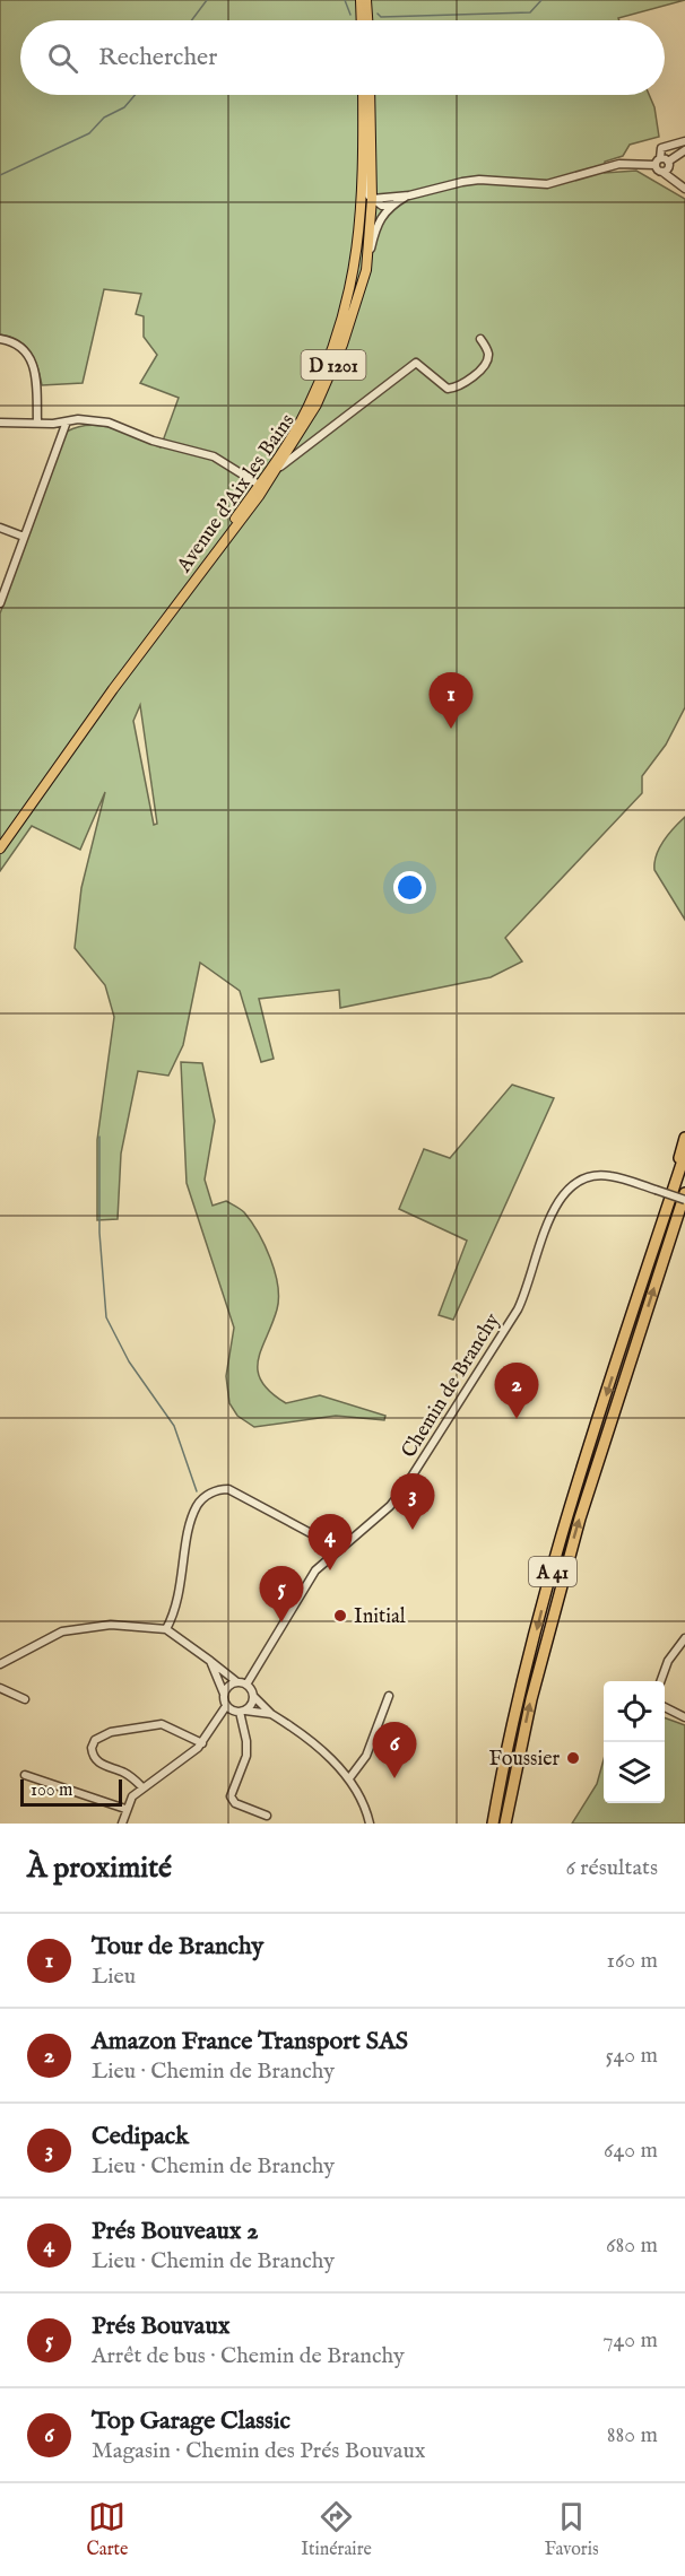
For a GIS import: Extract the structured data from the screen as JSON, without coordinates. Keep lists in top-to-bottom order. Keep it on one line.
{"streets":{"highway":["A 41"],"main road":["D 1201","Avenue d'Aix les Bains"],"street":["Chemin de Branchy"]},"places":["Initial","Foussier"],"scale_bar":"100 m","page":{"search":"Rechercher","pins":["1","2","3","4","5","6"],"scale":"100 m","heading":["À proximité","6 résultats"],"list":[{"mark":"1","name":"Tour de Branchy","note":"Lieu","value":"160 m"},{"mark":"2","name":"Amazon France Transport SAS","note":"Lieu · Chemin de Branchy","value":"540 m"},{"mark":"3","name":"Cedipack","note":"Lieu · Chemin de Branchy","value":"640 m"},{"mark":"4","name":"Prés Bouveaux 2","note":"Lieu · Chemin de Branchy","value":"680 m"},{"mark":"5","name":"Prés Bouvaux","note":"Arrêt de bus · Chemin de Branchy","value":"740 m"},{"mark":"6","name":"Top Garage Classic","note":"Magasin · Chemin des Prés Bouvaux","value":"880 m"}],"nav":["Carte","Itinéraire","Favoris"]}}
